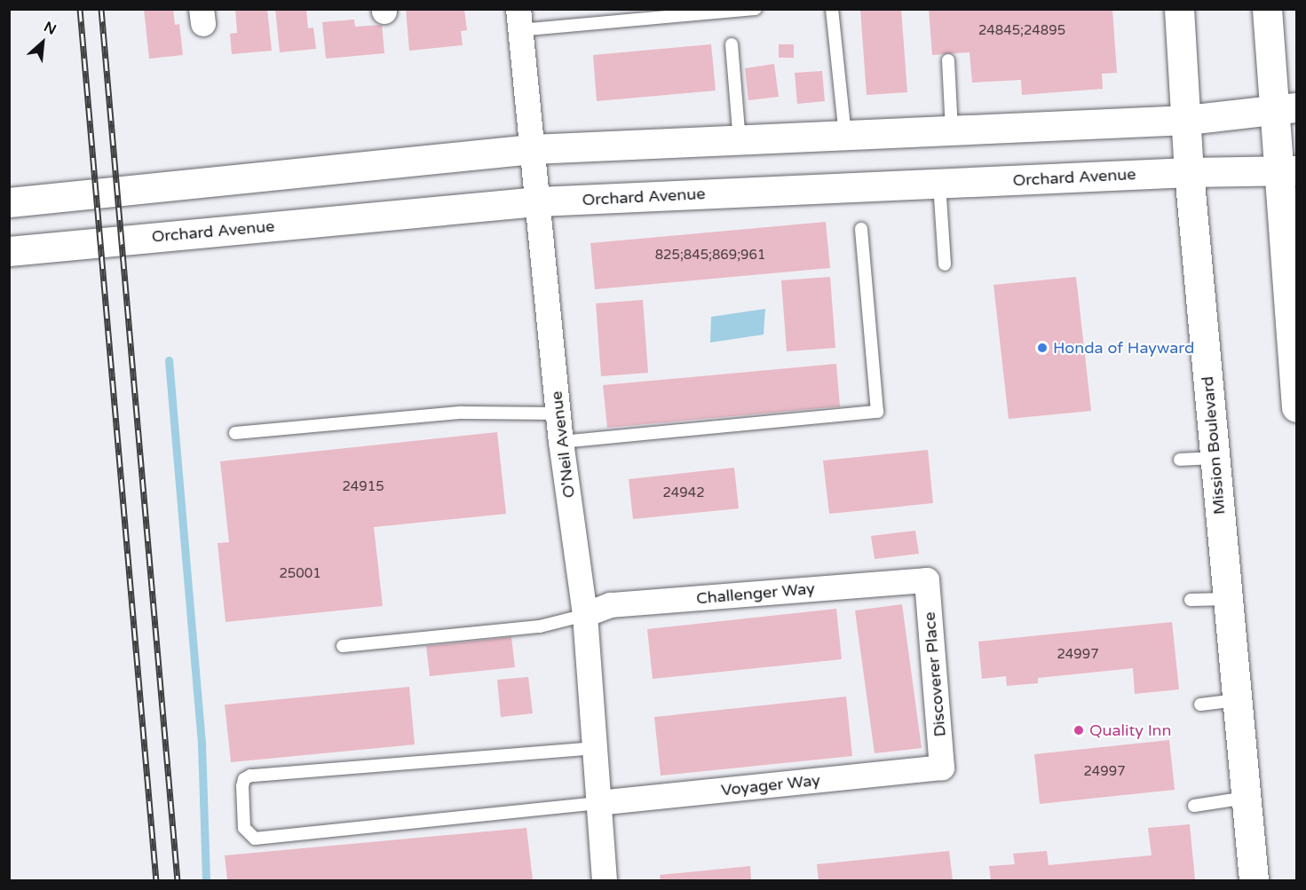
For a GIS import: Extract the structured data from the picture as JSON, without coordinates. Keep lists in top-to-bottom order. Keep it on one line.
{"streets":{"street":["Orchard Avenue","O'Neil Avenue","Mission Boulevard","Challenger Way","Discoverer Place","Voyager Way"]},"crossings":[["Orchard Avenue","O'Neil Avenue"],["Orchard Avenue","Mission Boulevard"],["O'Neil Avenue","Challenger Way"],["O'Neil Avenue","Voyager Way"],["Challenger Way","Discoverer Place"],["Discoverer Place","Voyager Way"]],"places":["Honda of Hayward","Quality Inn"],"house_numbers":["24845;24895","825;845;869;961","24915","24942","25001","24997","24997"],"north":"top right"}
